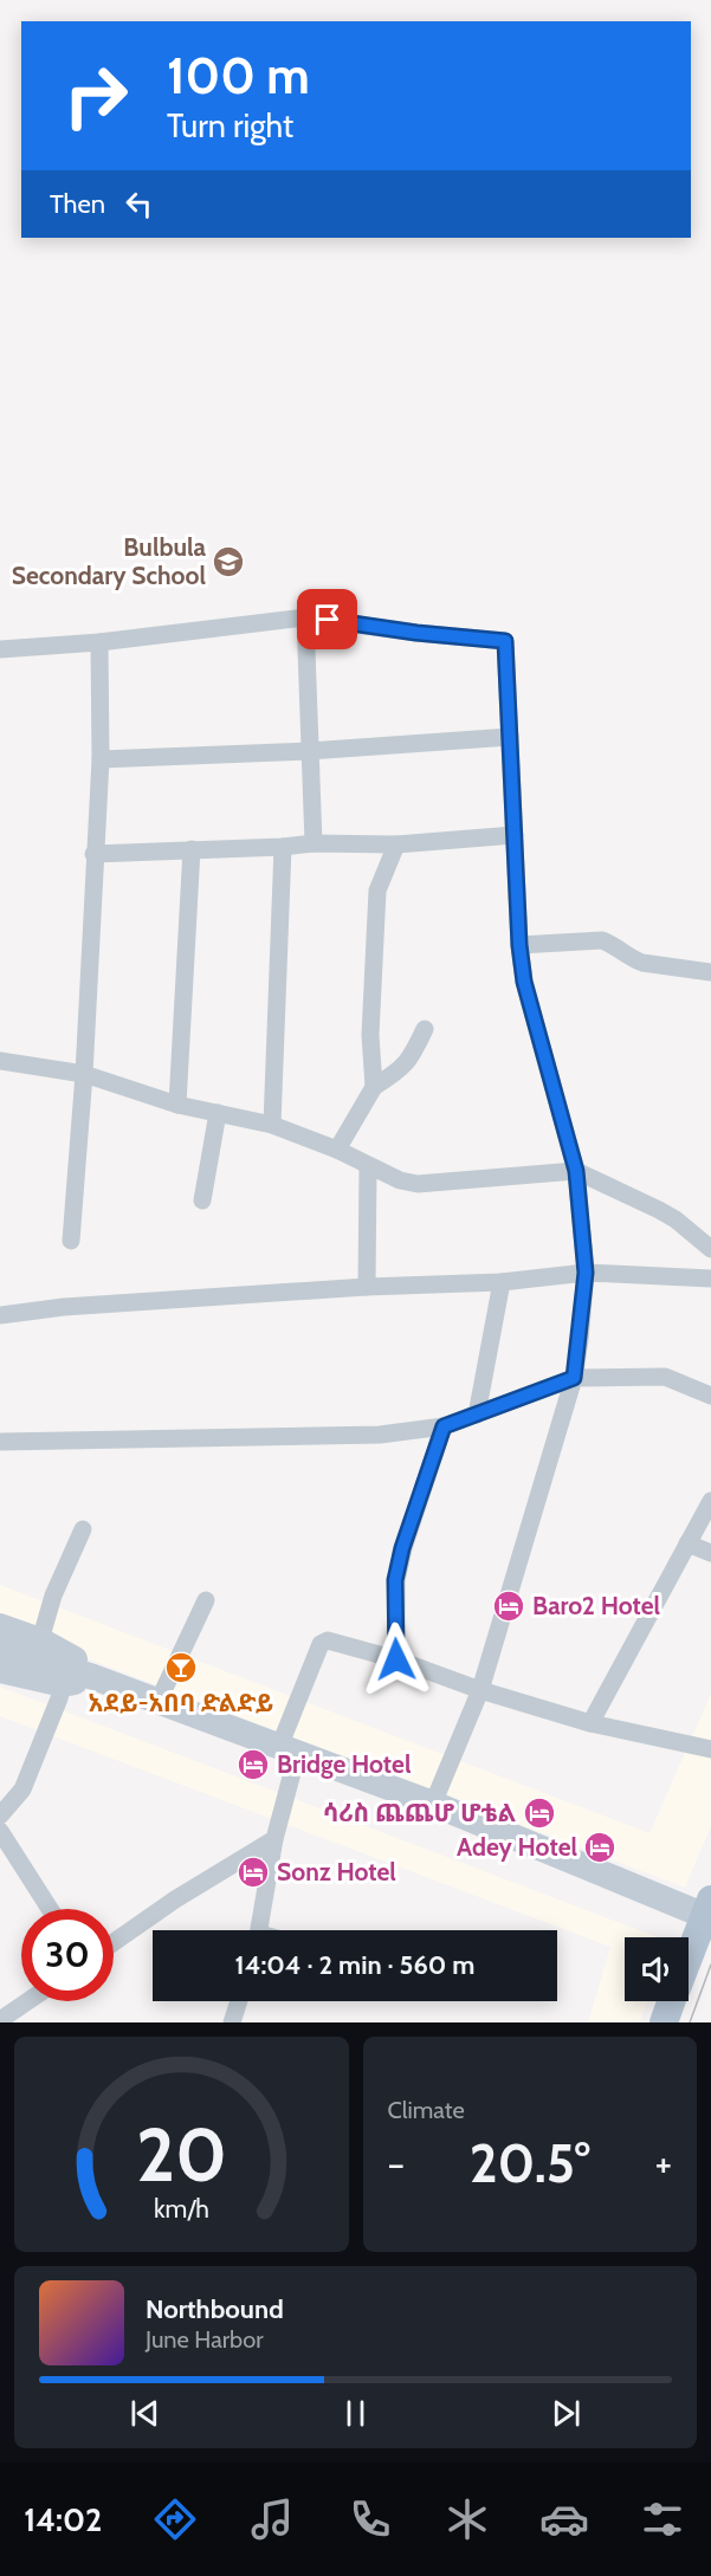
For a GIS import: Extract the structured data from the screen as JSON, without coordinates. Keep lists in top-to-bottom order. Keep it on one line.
{"places":{"school or university":["Bulbula Secondary School"],"hotel":["Baro2 Hotel","Bridge Hotel","ሳሪስ ጨጨሆ ሆቴል","Adey Hotel","Sonz Hotel"],"bar":["አደይ-አበባ ድልድይ"]},"page":{"turn":["100 m","Turn right"],"then":"Then","limit":"30","trip":"14:04 · 2 min · 560 m","tile":"Climate","heat":["−","20.5°","+"],"song":["Northbound","June Harbor"],"tabs":"14:02","gauge":["20","km/h"]}}
